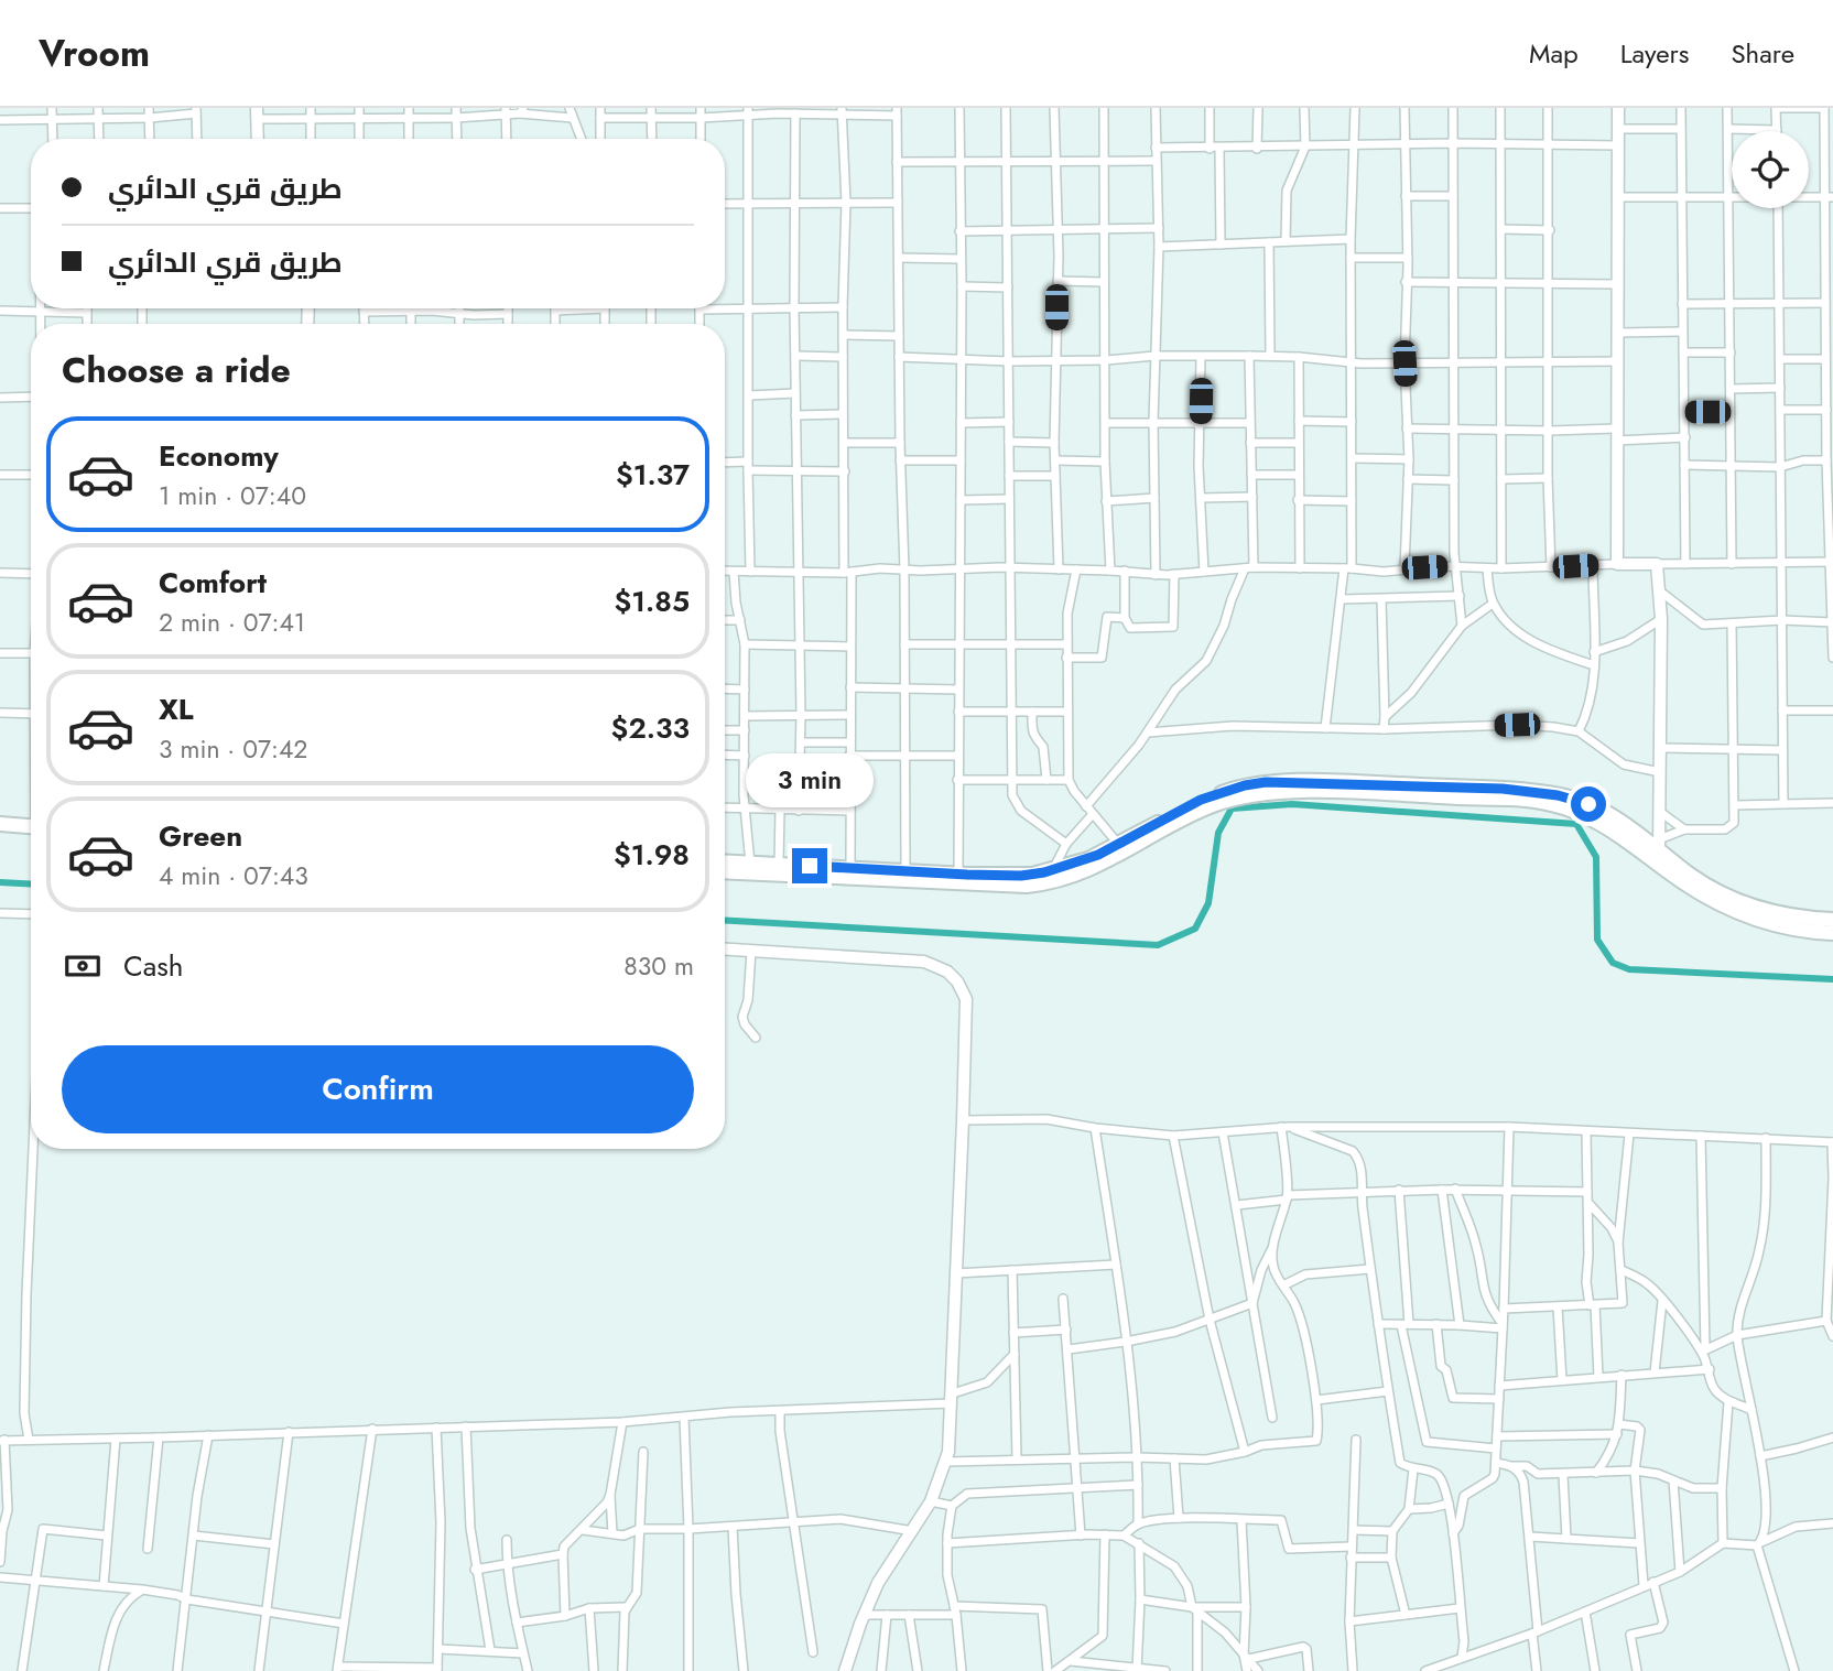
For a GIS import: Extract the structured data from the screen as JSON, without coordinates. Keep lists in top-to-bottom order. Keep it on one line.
{"page":{"header":"Vroom","nav":["Map","Layers","Share"],"banner":["طريق قري الدائري","طريق قري الدائري"],"heading":"Choose a ride","list":[{"name":"Economy","note":"1 min · 07:40","value":"$1.37"},{"name":"Comfort","note":"2 min · 07:41","value":"$1.85"},{"name":"XL","note":"3 min · 07:42","value":"$2.33"},{"name":"Green","note":"4 min · 07:43","value":"$1.98"}],"bubble":"3 min","pay":["Cash","830 m"],"buttons":"Confirm"}}
